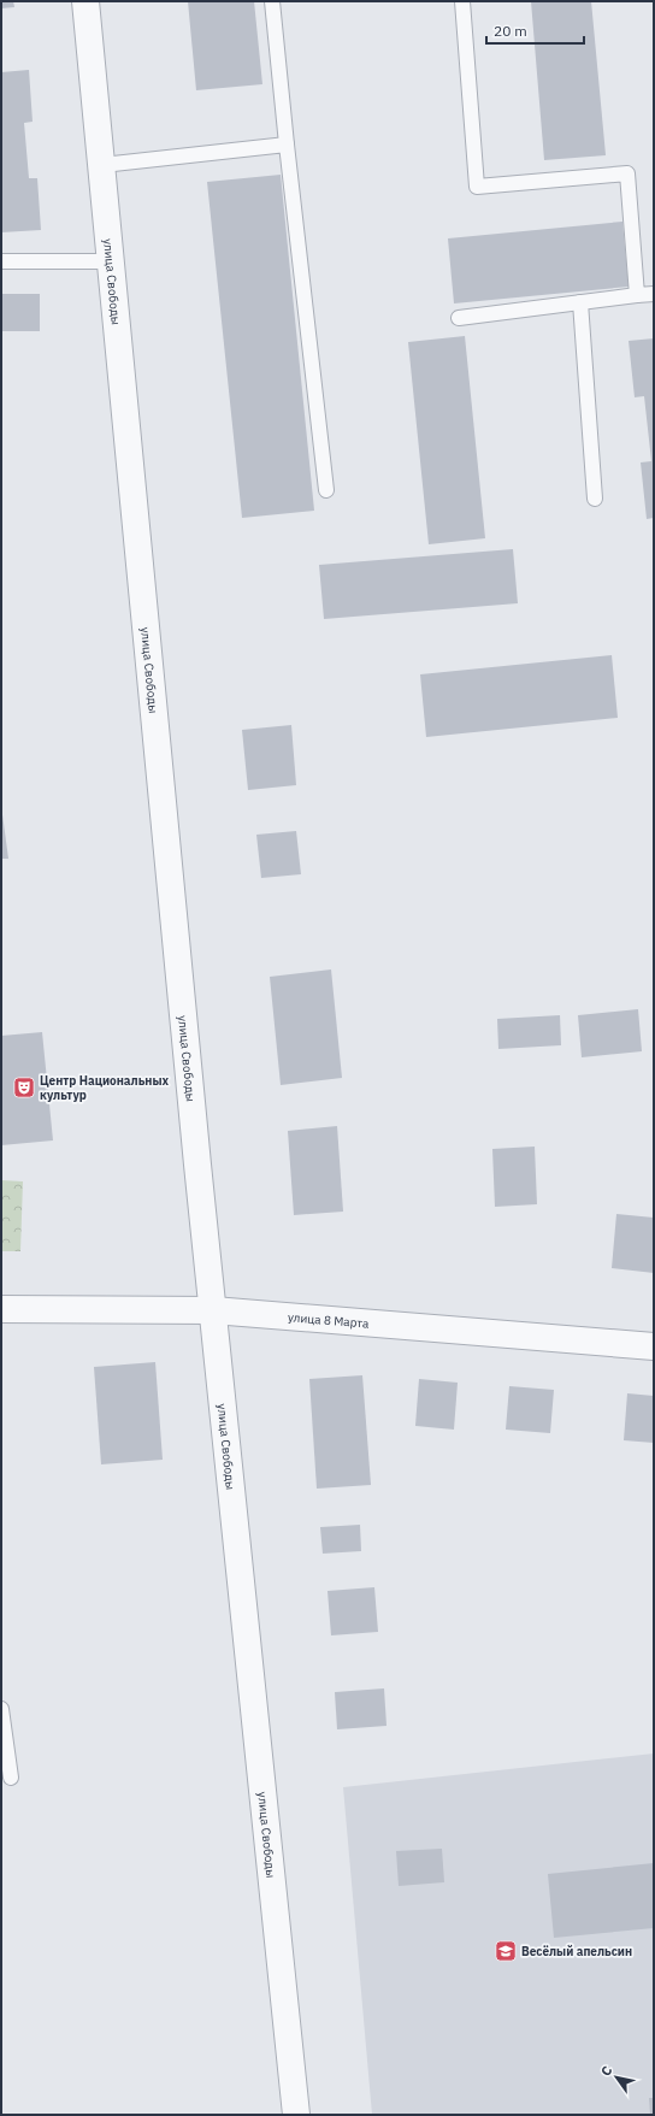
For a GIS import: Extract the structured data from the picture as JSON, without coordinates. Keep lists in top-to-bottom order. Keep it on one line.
{"streets":{"street":["улица Свободы","улица 8 Марта"]},"crossings":[["улица Свободы","улица 8 Марта"]],"places":{"theatre":["Центр Национальных культур"],"school or university":["Весёлый апельсин"]},"scale_bar":"20 m","north":"top left"}
